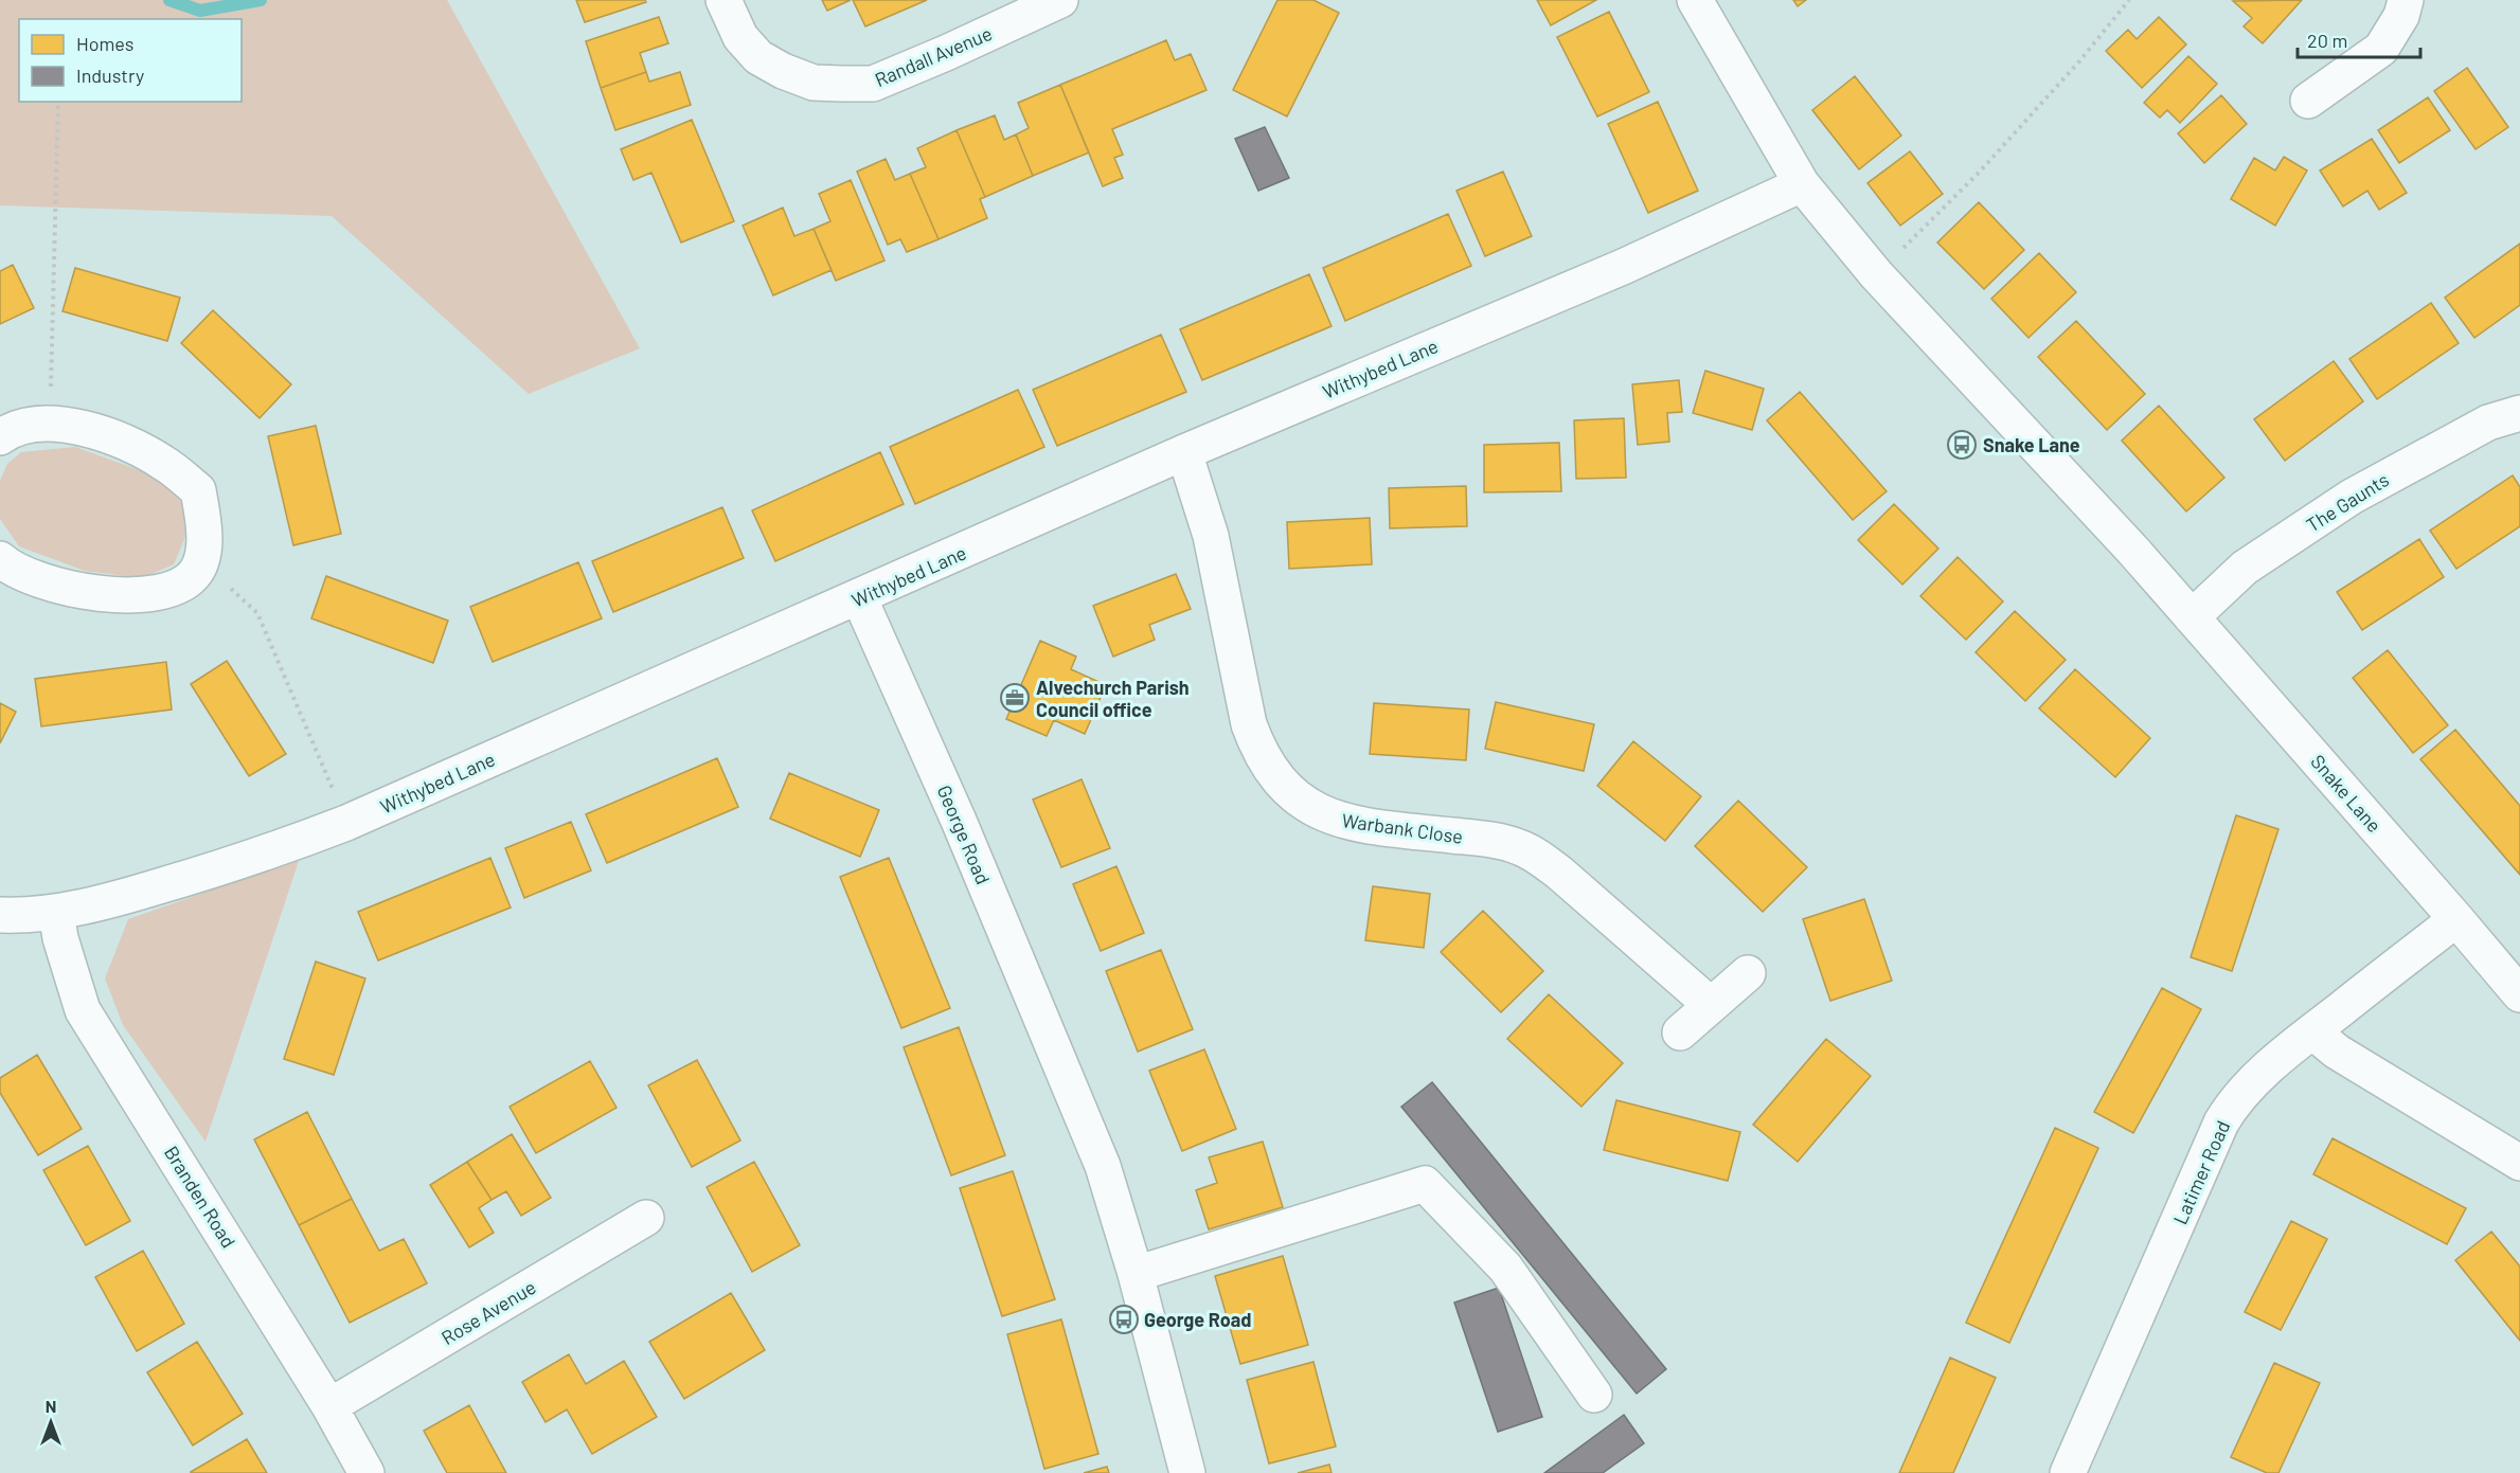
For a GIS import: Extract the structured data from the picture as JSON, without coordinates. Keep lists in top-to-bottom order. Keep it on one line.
{"streets":{"street":["Randall Avenue","Withybed Lane","The Gaunts","Snake Lane","Warbank Close","George Road","Latimer Road","Branden Road","Rose Avenue"]},"crossings":[["Withybed Lane","Snake Lane"],["Withybed Lane","Warbank Close"],["Withybed Lane","George Road"],["Withybed Lane","Branden Road"],["The Gaunts","Snake Lane"],["Snake Lane","Latimer Road"],["Branden Road","Rose Avenue"]],"places":{"bus stop":["Snake Lane","George Road"],"office":["Alvechurch Parish Council office"]},"legend":["Homes","Industry"],"scale_bar":"20 m","north":"top"}
